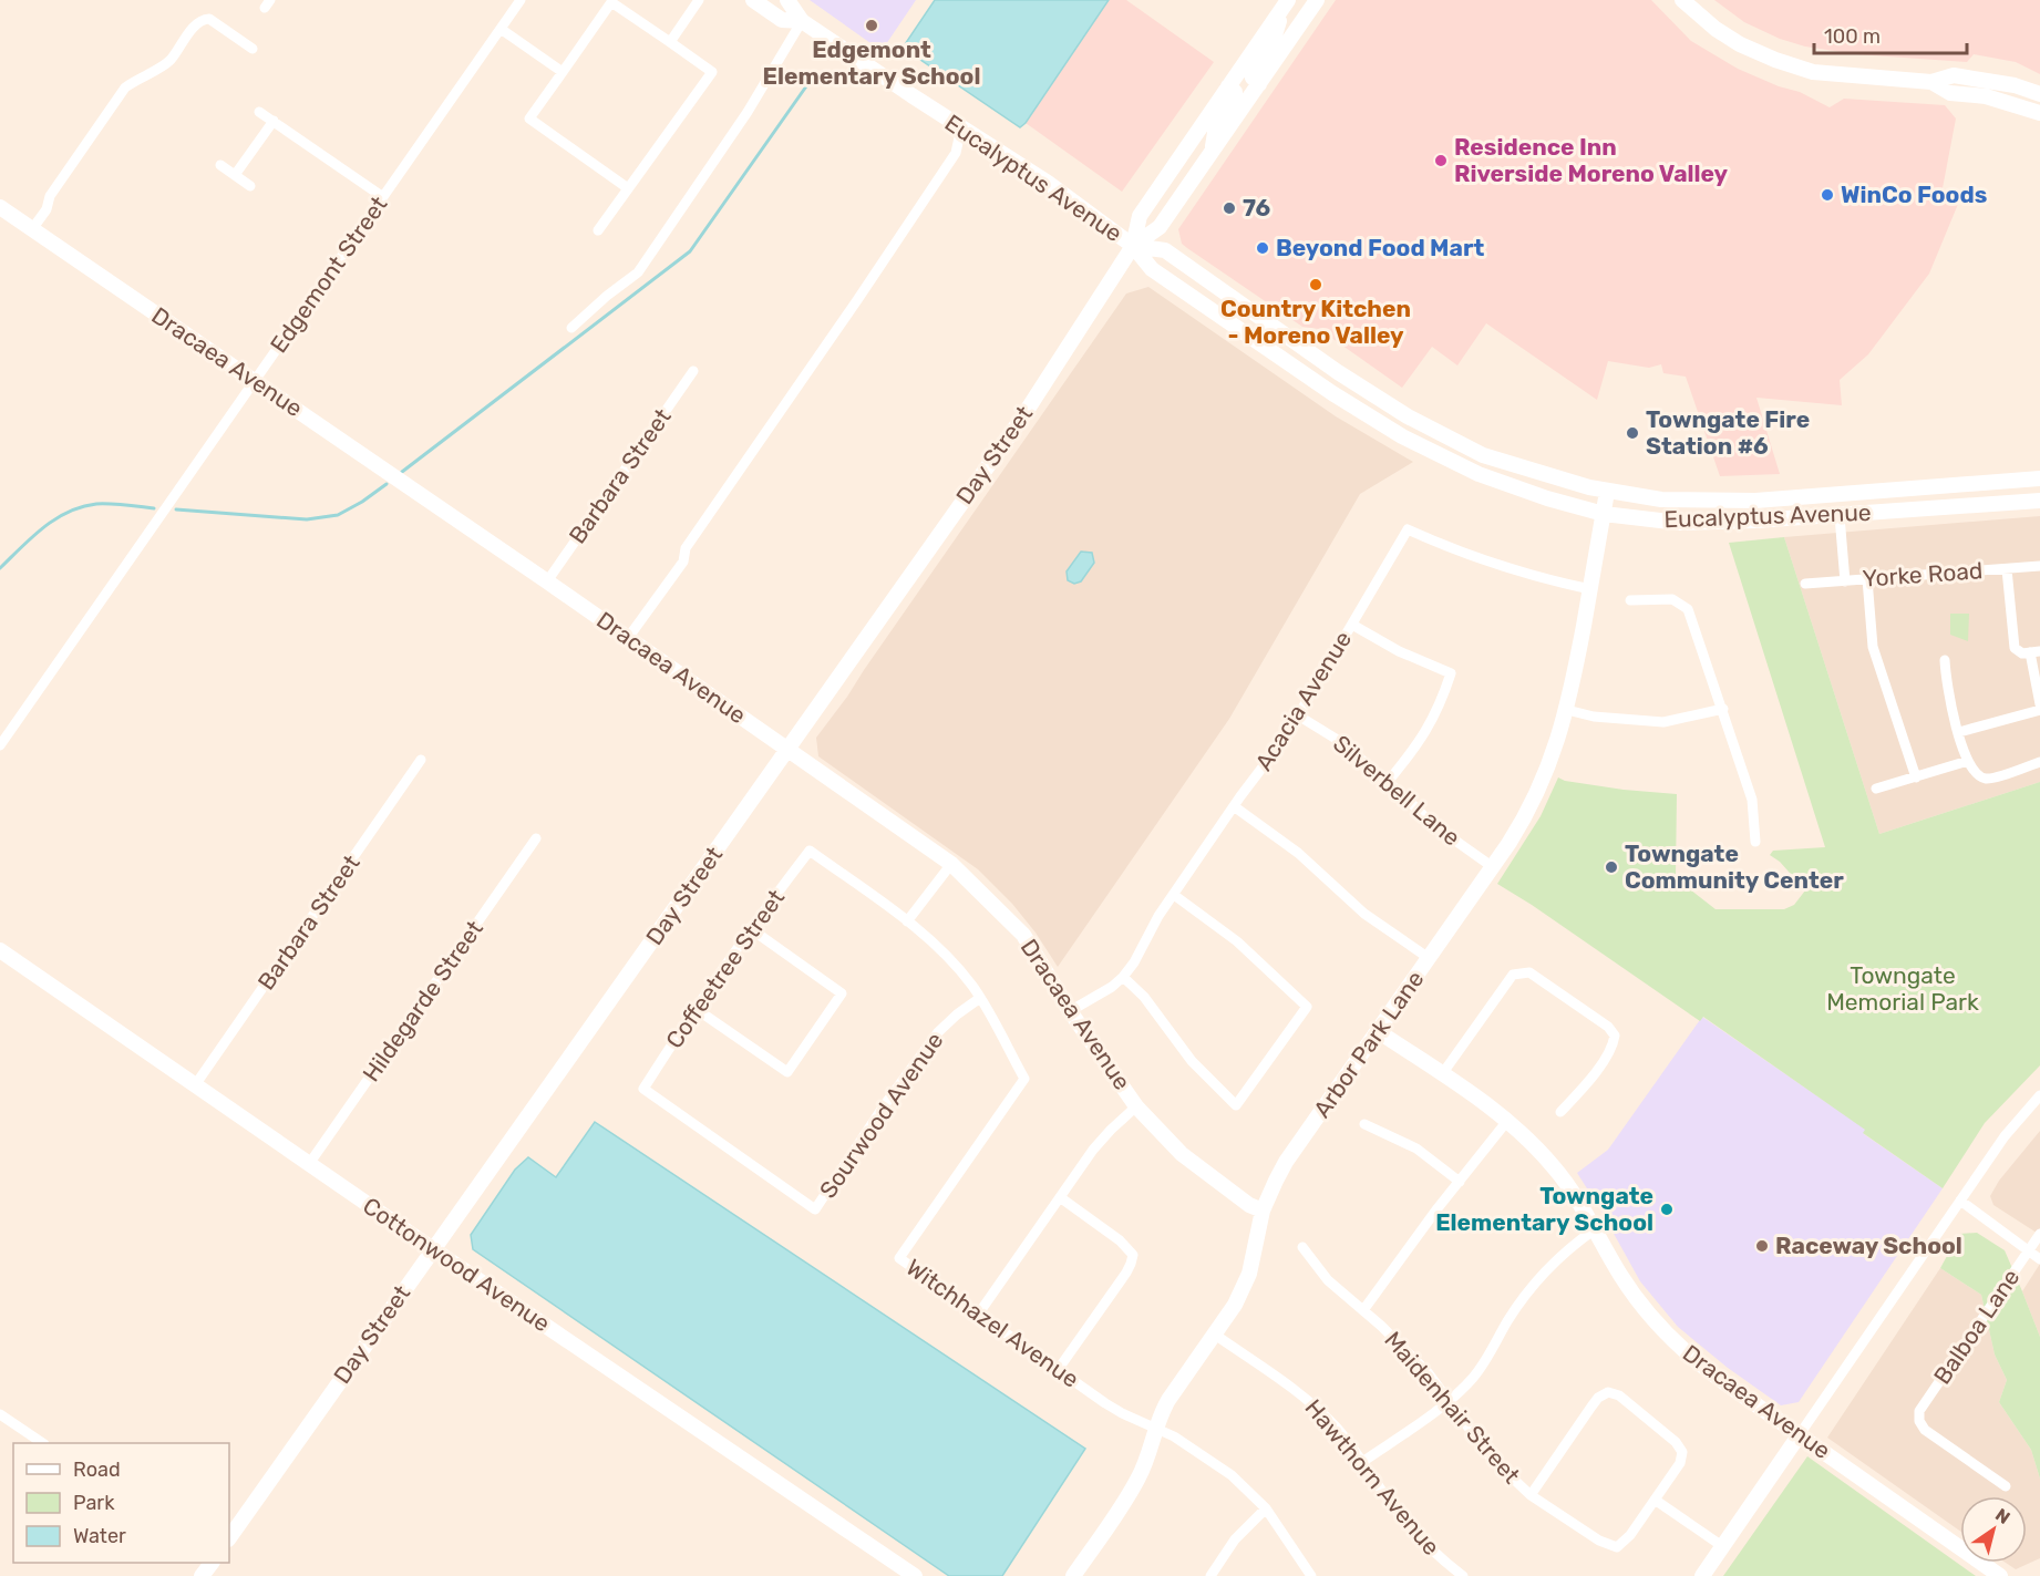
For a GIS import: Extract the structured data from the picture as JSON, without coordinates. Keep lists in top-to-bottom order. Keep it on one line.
{"streets":{"street":["Eucalyptus Avenue","Edgemont Street","Dracaea Avenue","Day Street","Barbara Street","Yorke Road","Acacia Avenue","Silverbell Lane","Coffeetree Street","Hildegarde Street","Arbor Park Lane","Sourwood Avenue","Cottonwood Avenue","Witchhazel Avenue","Balboa Lane","Maidenhair Street","Hawthorn Avenue"]},"crossings":[["Eucalyptus Avenue","Day Street"],["Eucalyptus Avenue","Arbor Park Lane"],["Edgemont Street","Dracaea Avenue"],["Dracaea Avenue","Day Street"],["Dracaea Avenue","Barbara Street"],["Dracaea Avenue","Acacia Avenue"],["Dracaea Avenue","Arbor Park Lane"],["Day Street","Cottonwood Avenue"],["Barbara Street","Cottonwood Avenue"],["Acacia Avenue","Silverbell Lane"],["Acacia Avenue","Arbor Park Lane"],["Silverbell Lane","Arbor Park Lane"],["Coffeetree Street","Sourwood Avenue"],["Coffeetree Street","Witchhazel Avenue"],["Hildegarde Street","Cottonwood Avenue"],["Arbor Park Lane","Witchhazel Avenue"],["Arbor Park Lane","Hawthorn Avenue"],["Sourwood Avenue","Witchhazel Avenue"]],"parks":["Towngate Memorial Park"],"places":["Edgemont Elementary School","Residence Inn Riverside Moreno Valley","WinCo Foods","76","Beyond Food Mart","Country Kitchen - Moreno Valley","Towngate Fire Station #6","Towngate Community Center","Towngate Elementary School","Raceway School"],"legend":["Road","Park","Water"],"scale_bar":"100 m","north":"top right"}
